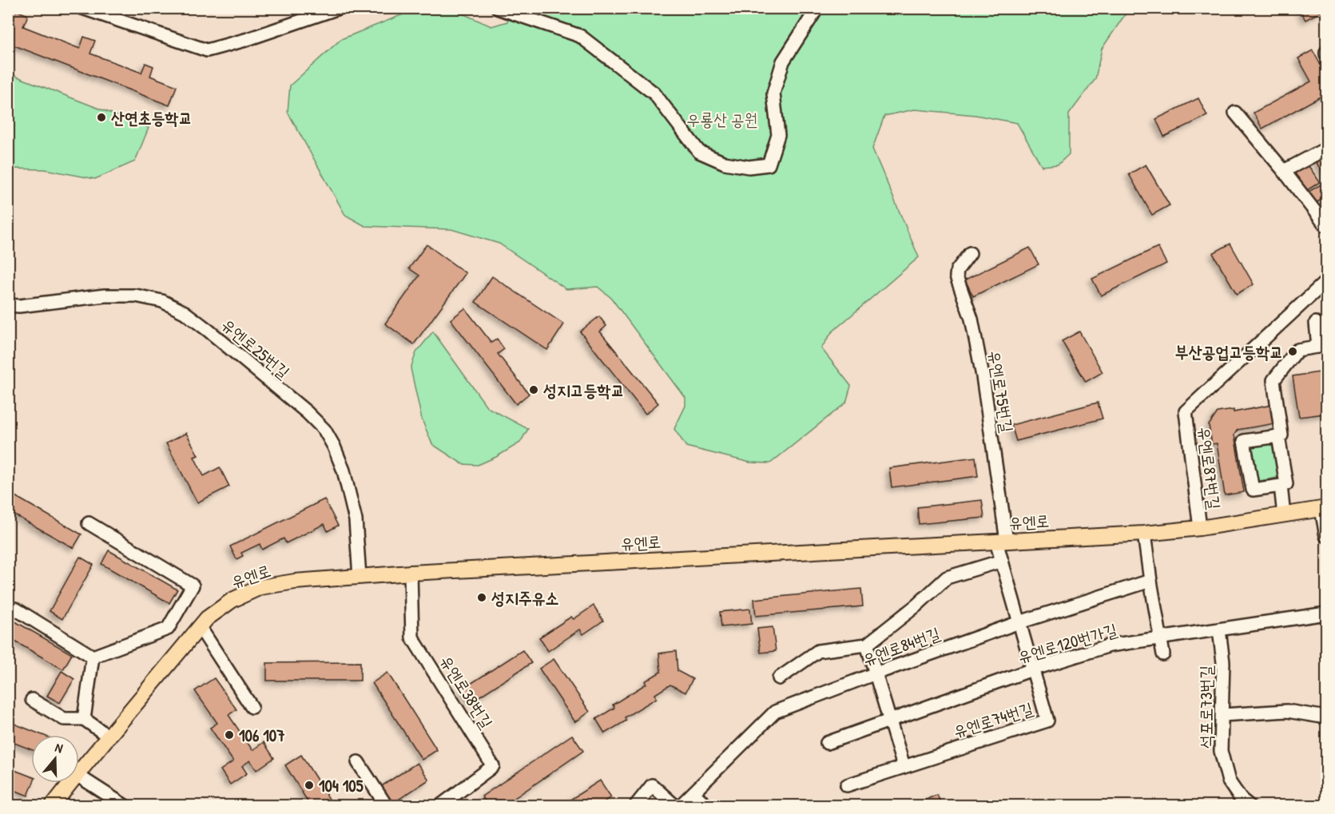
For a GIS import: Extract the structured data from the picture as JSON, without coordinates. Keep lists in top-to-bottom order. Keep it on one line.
{"streets":{"main road":["유엔로"],"street":["유엔로25번길","유엔로75번길","유엔로87번길","유엔로120번가길","유엔로84번길","유엔로38번길","석포로73번길","유엔로74번길"]},"crossings":[["유엔로25번길","유엔로"],["유엔로75번길","유엔로"],["유엔로75번길","유엔로74번길"],["유엔로87번길","유엔로"],["유엔로","유엔로38번길"],["유엔로","유엔로74번길"],["유엔로120번가길","석포로73번길"],["유엔로120번가길","유엔로74번길"],["유엔로84번길","유엔로74번길"]],"parks":["우룡산 공원"],"places":["산연초등학교","부산공업고등학교","성지고등학교","성지주유소","106 107","104 105"],"north":"top"}
